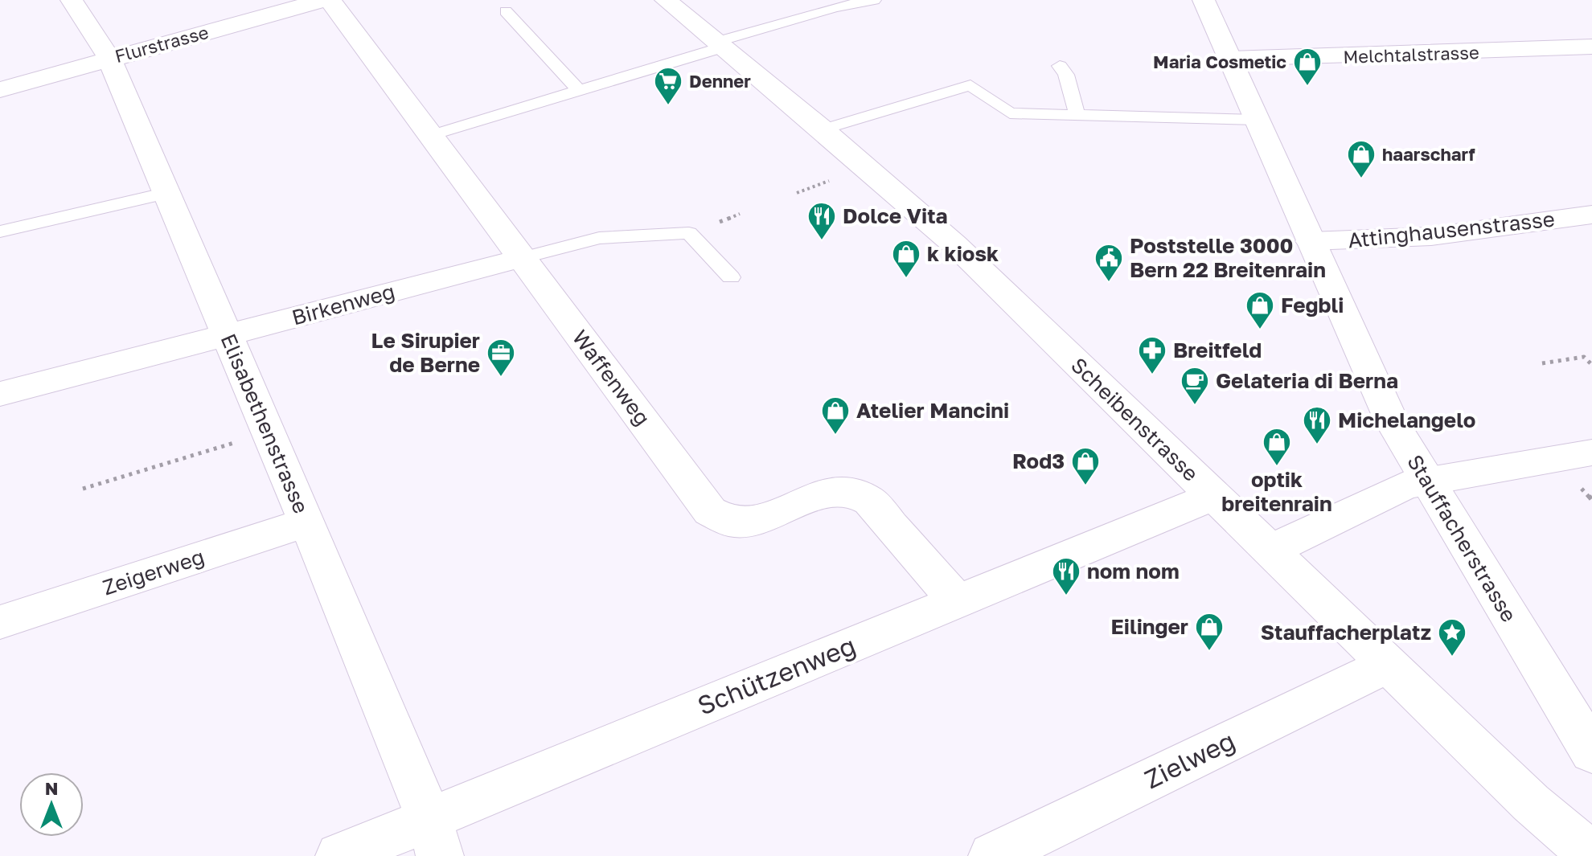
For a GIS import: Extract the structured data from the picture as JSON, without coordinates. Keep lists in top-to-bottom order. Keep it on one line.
{"streets":{"street":["Flurstrasse","Melchtalstrasse","Attinghausenstrasse","Birkenweg","Waffenweg","Scheibenstrasse","Elisabethenstrasse","Stauffacherstrasse","Zeigerweg","Schützenweg","Zielweg"]},"crossings":[["Flurstrasse","Elisabethenstrasse"],["Melchtalstrasse","Stauffacherstrasse"],["Attinghausenstrasse","Stauffacherstrasse"],["Birkenweg","Waffenweg"],["Birkenweg","Elisabethenstrasse"],["Waffenweg","Schützenweg"],["Scheibenstrasse","Schützenweg"],["Scheibenstrasse","Zielweg"],["Elisabethenstrasse","Zeigerweg"],["Elisabethenstrasse","Schützenweg"]],"places":{"shop":["Maria Cosmetic","haarscharf","k kiosk","Fegbli","Atelier Mancini","optik breitenrain","Rod3","Eilinger"],"supermarket":["Denner"],"restaurant":["Dolce Vita","Michelangelo","nom nom"],"public building":["Poststelle 3000 Bern 22 Breitenrain"],"pharmacy":["Breitfeld"],"office":["Le Sirupier de Berne"],"cafe":["Gelateria di Berna"],"place":["Stauffacherplatz"]},"north":"top"}
